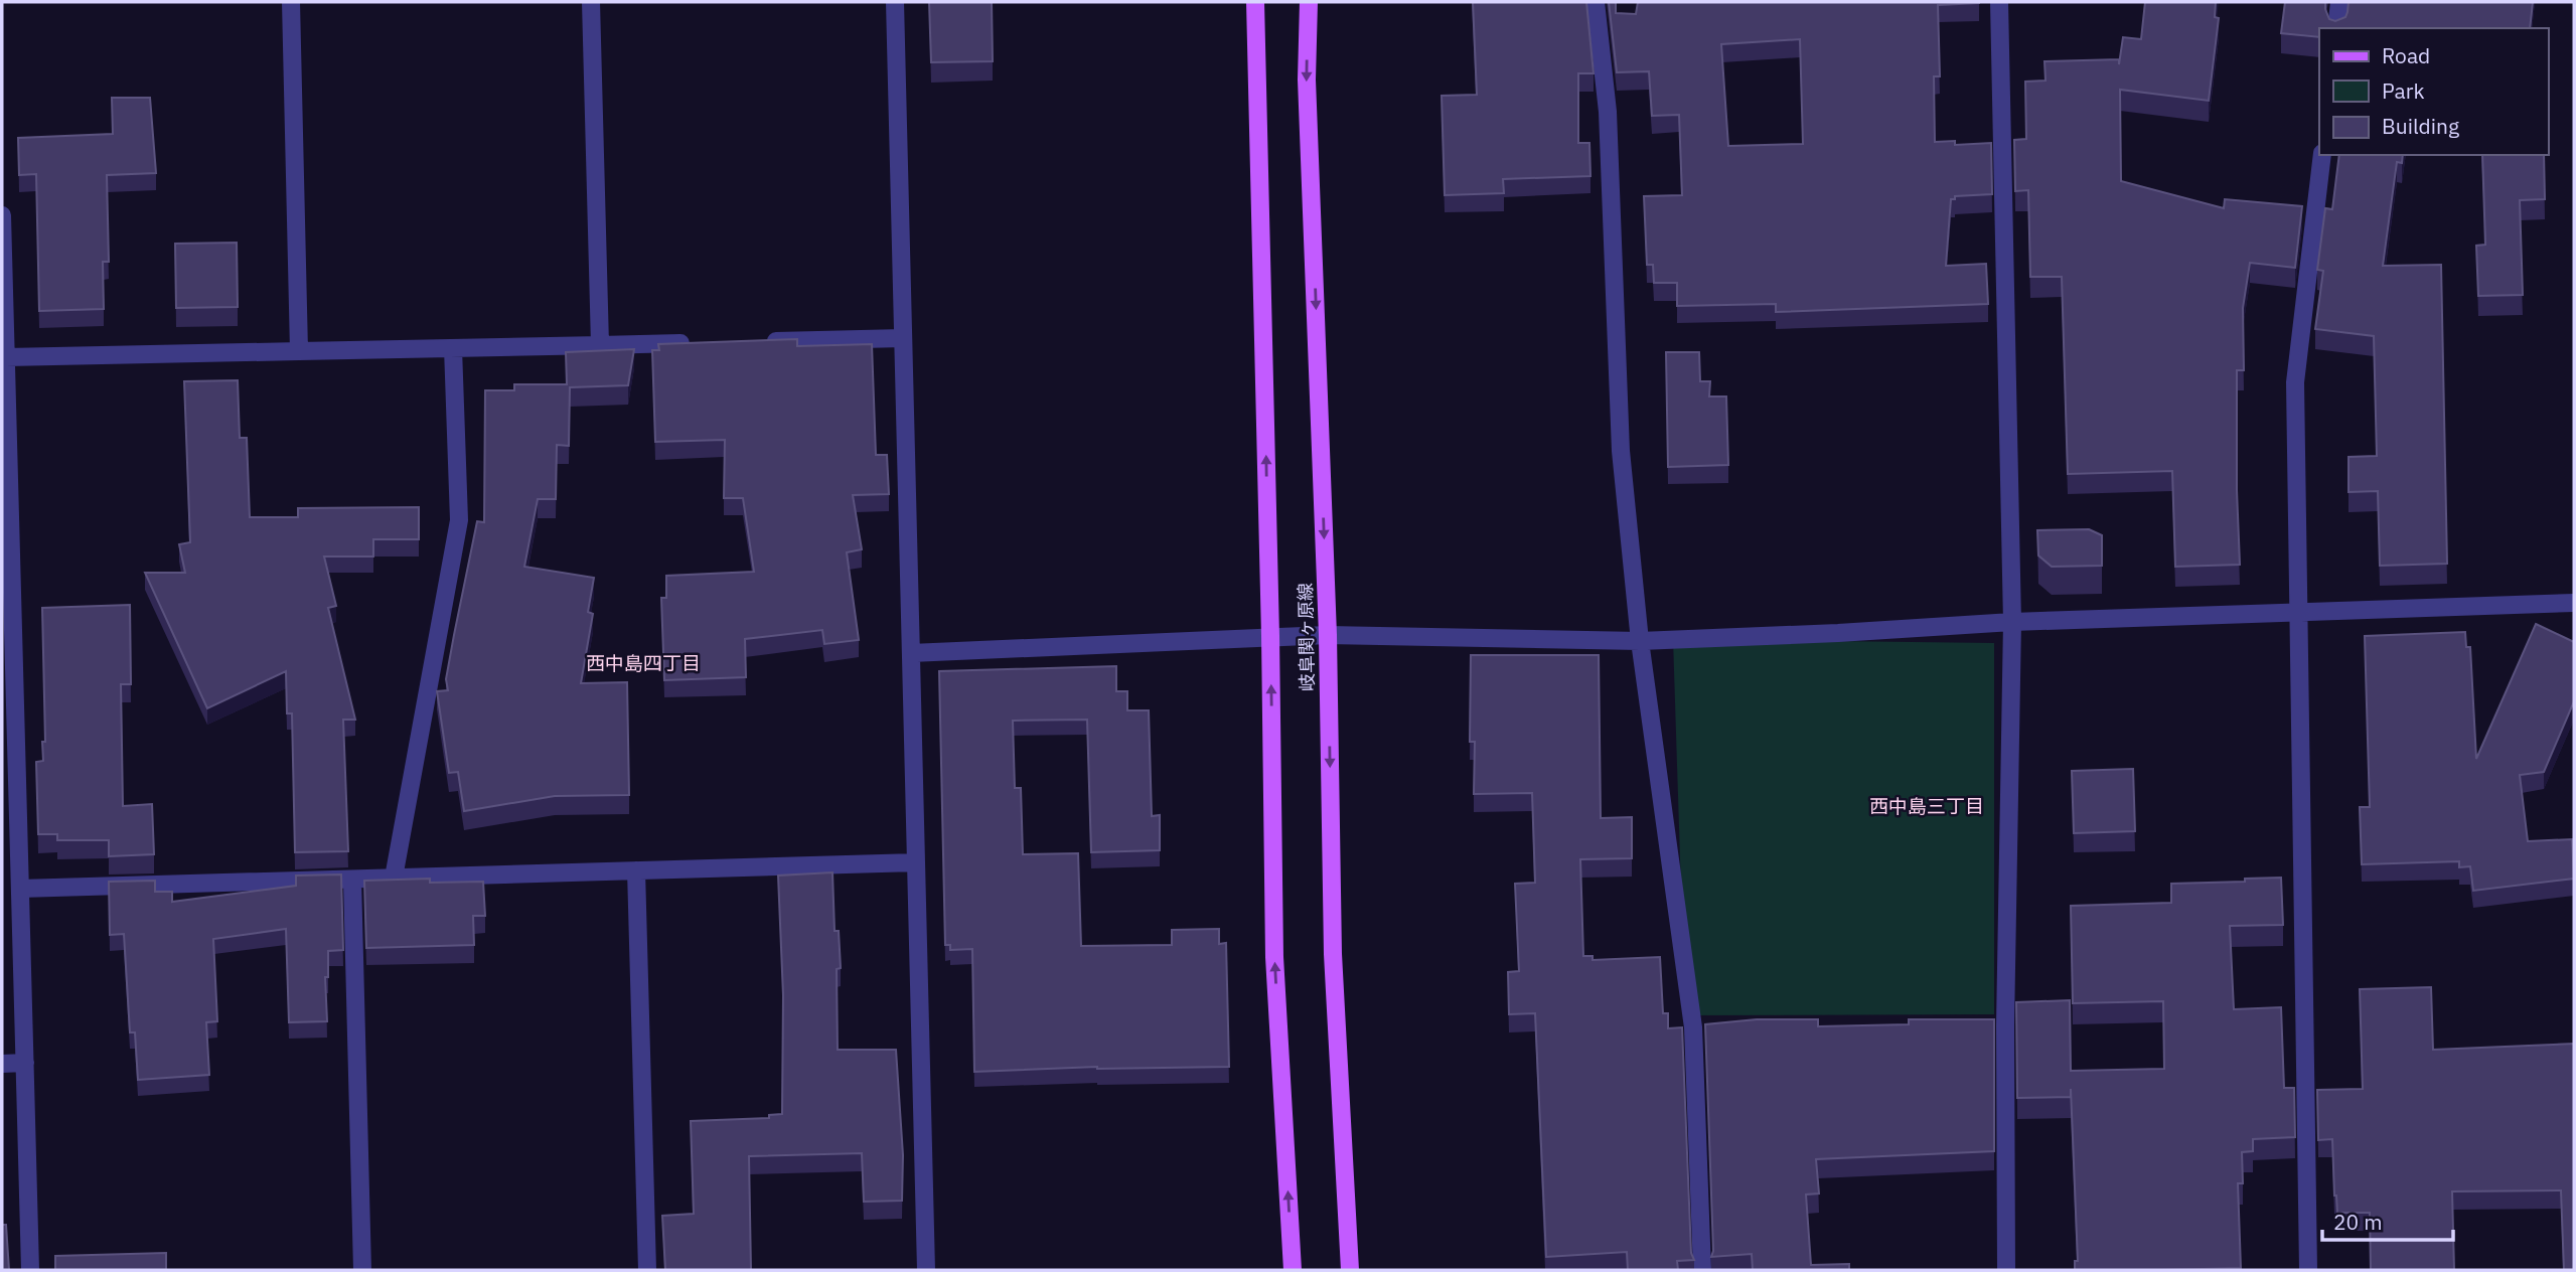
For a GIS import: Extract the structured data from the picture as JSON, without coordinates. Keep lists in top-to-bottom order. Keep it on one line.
{"streets":{"main road":["岐阜関ヶ原線"]},"districts":["西中島四丁目","西中島三丁目"],"legend":["Road","Park","Building"],"scale_bar":"20 m"}
